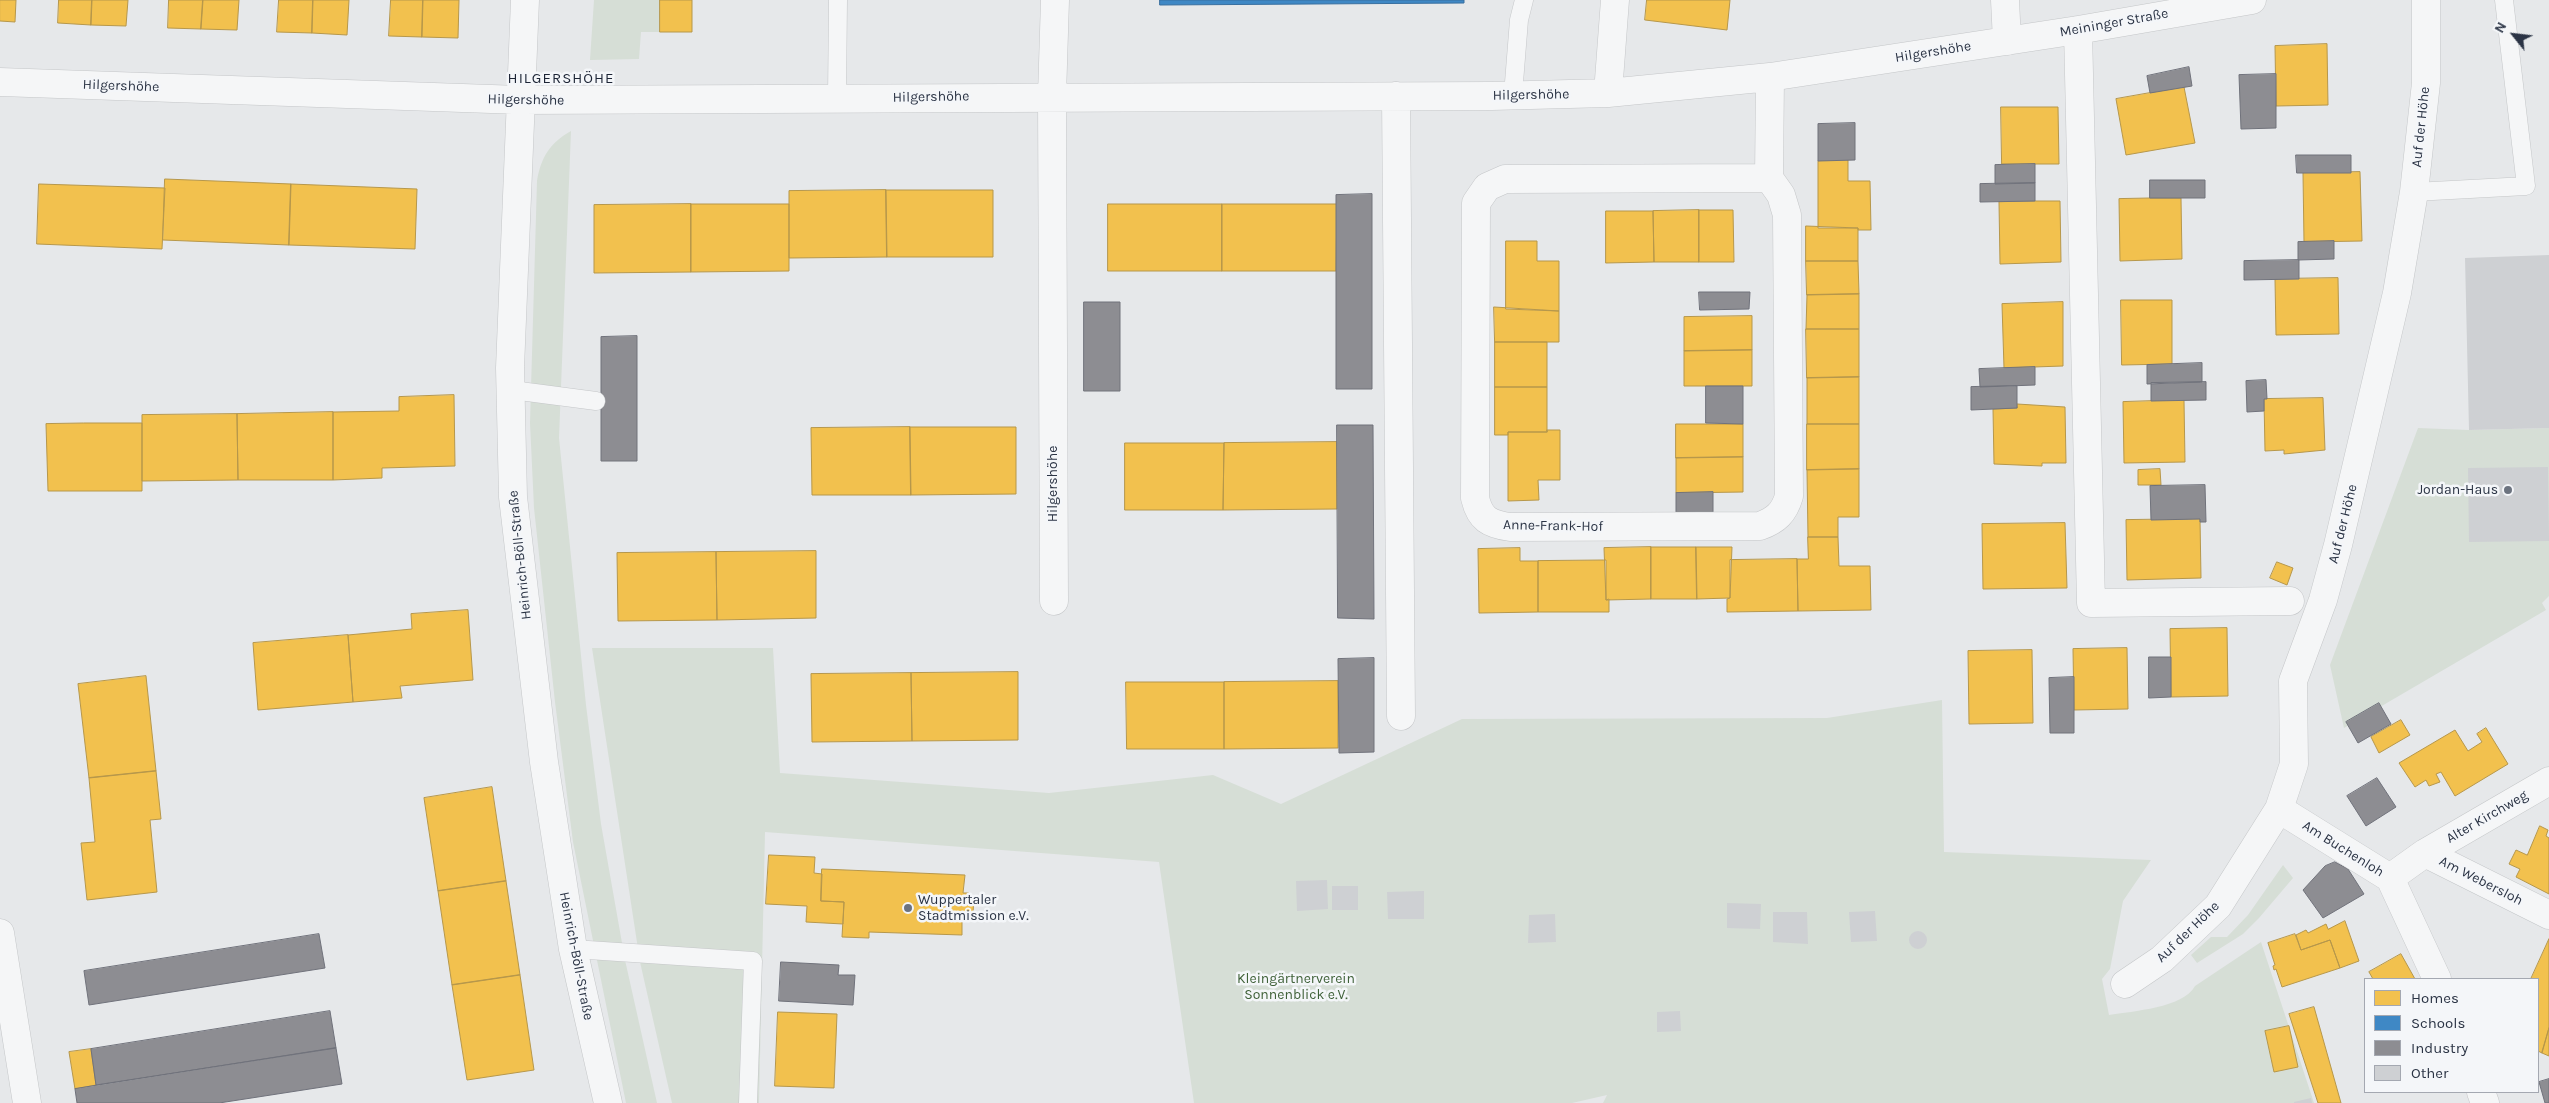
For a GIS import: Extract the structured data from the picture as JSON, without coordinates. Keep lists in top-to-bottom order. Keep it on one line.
{"streets":{"street":["Meininger Straße","Hilgershöhe","Auf der Höhe","Anne-Frank-Hof","Heinrich-Böll-Straße","Alter Kirchweg","Am Buchenloh","Am Webersloh"]},"crossings":[["Meininger Straße","Hilgershöhe"],["Hilgershöhe","Anne-Frank-Hof"],["Hilgershöhe","Heinrich-Böll-Straße"],["Auf der Höhe","Am Buchenloh"],["Alter Kirchweg","Am Webersloh"],["Am Buchenloh","Am Webersloh"]],"districts":["HILGERSHÖHE"],"parks":["Kleingärtnerverein Sonnenblick e.V."],"places":["Jordan-Haus","Wuppertaler Stadtmission e.V."],"legend":["Homes","Schools","Industry","Other"],"north":"top left"}
